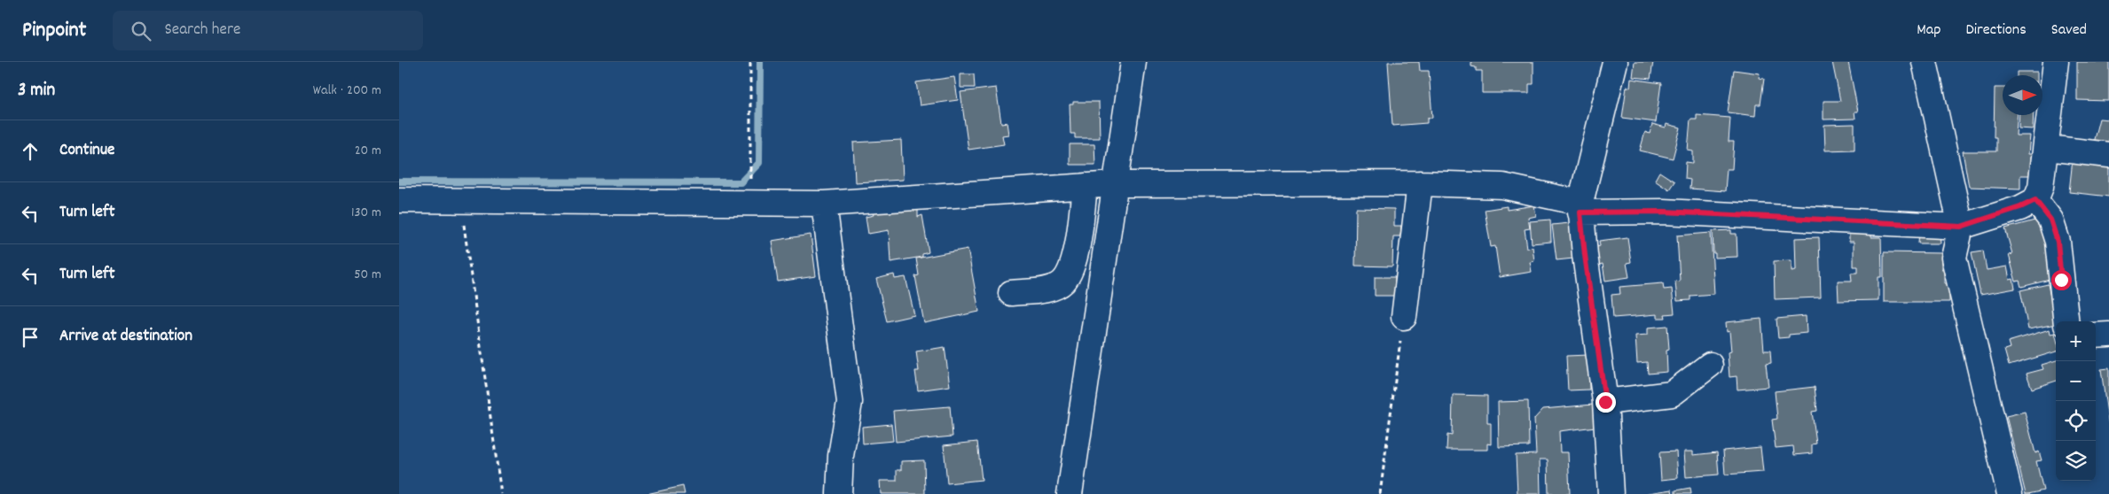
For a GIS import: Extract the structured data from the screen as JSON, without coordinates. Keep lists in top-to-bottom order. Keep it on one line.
{"north":"right","page":{"header":"Pinpoint","search":"Search here","nav":["Map","Directions","Saved"],"heading":["3 min","Walk · 200 m"],"list":[["Continue","20 m"],["Turn left","130 m"],["Turn left","50 m"],"Arrive at destination"],"map_buttons":["+","−"]}}
